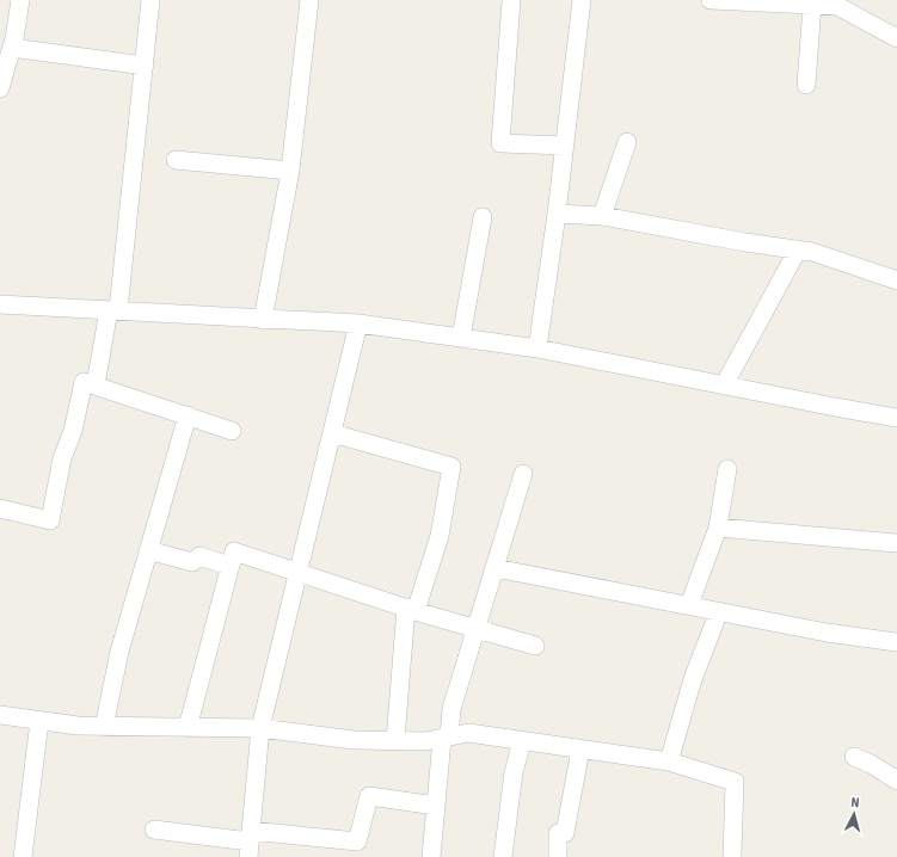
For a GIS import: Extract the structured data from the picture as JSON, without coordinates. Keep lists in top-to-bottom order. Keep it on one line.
{"north":"top"}
